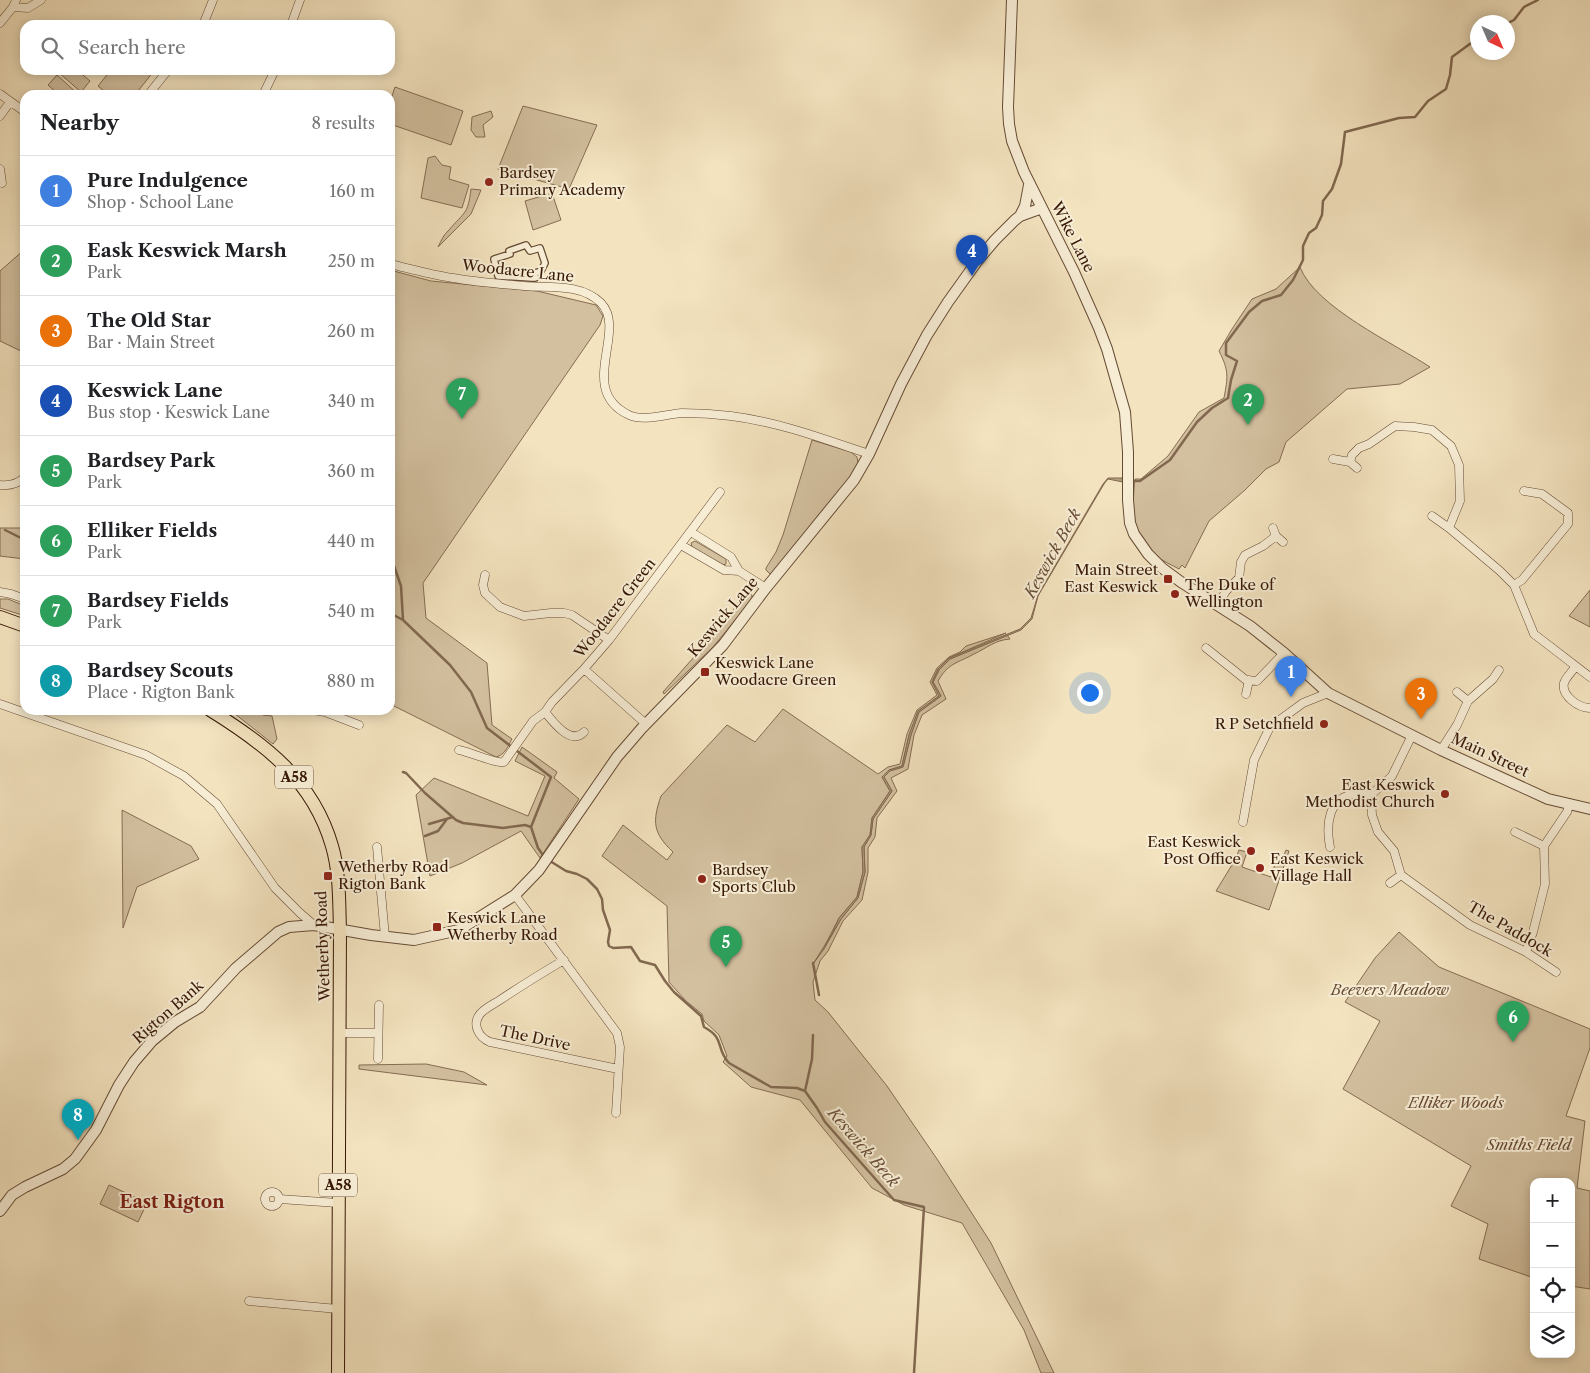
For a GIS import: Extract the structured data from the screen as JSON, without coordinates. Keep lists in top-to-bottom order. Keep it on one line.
{"streets":{"main road":["A58","Wetherby Road"],"street":["Wike Lane","Woodacre Lane","Woodacre Green","Keswick Lane","Main Street","The Paddock","Rigton Bank","The Drive"]},"crossings":[["Wike Lane","Keswick Lane"],["Wike Lane","Main Street"],["Woodacre Lane","Keswick Lane"],["Woodacre Green","Keswick Lane"],["Keswick Lane","Wetherby Road"],["Keswick Lane","Rigton Bank"],["Wetherby Road","Rigton Bank"]],"districts":["East Rigton"],"water":["Keswick Beck"],"parks":["Beevers Meadow","Elliker Woods","Smiths Field"],"places":{"other":["Bardsey Primary Academy","The Duke of Wellington","R P Setchfield","East Keswick Methodist Church","East Keswick Post Office","East Keswick Village Hall","Bardsey Sports Club"],"transit":["Main Street East Keswick","Keswick Lane Woodacre Green","Wetherby Road Rigton Bank","Keswick Lane Wetherby Road"]},"north":"bottom right","page":{"search":"Search here","heading":["Nearby","8 results"],"list":[{"mark":"1","name":"Pure Indulgence","note":"Shop · School Lane","value":"160 m"},{"mark":"2","name":"Eask Keswick Marsh","note":"Park","value":"250 m"},{"mark":"3","name":"The Old Star","note":"Bar · Main Street","value":"260 m"},{"mark":"4","name":"Keswick Lane","note":"Bus stop · Keswick Lane","value":"340 m"},{"mark":"5","name":"Bardsey Park","note":"Park","value":"360 m"},{"mark":"6","name":"Elliker Fields","note":"Park","value":"440 m"},{"mark":"7","name":"Bardsey Fields","note":"Park","value":"540 m"},{"mark":"8","name":"Bardsey Scouts","note":"Place · Rigton Bank","value":"880 m"}],"pins":["4","7","2","1","3","5","6","8"],"map_buttons":["+","−"]}}
